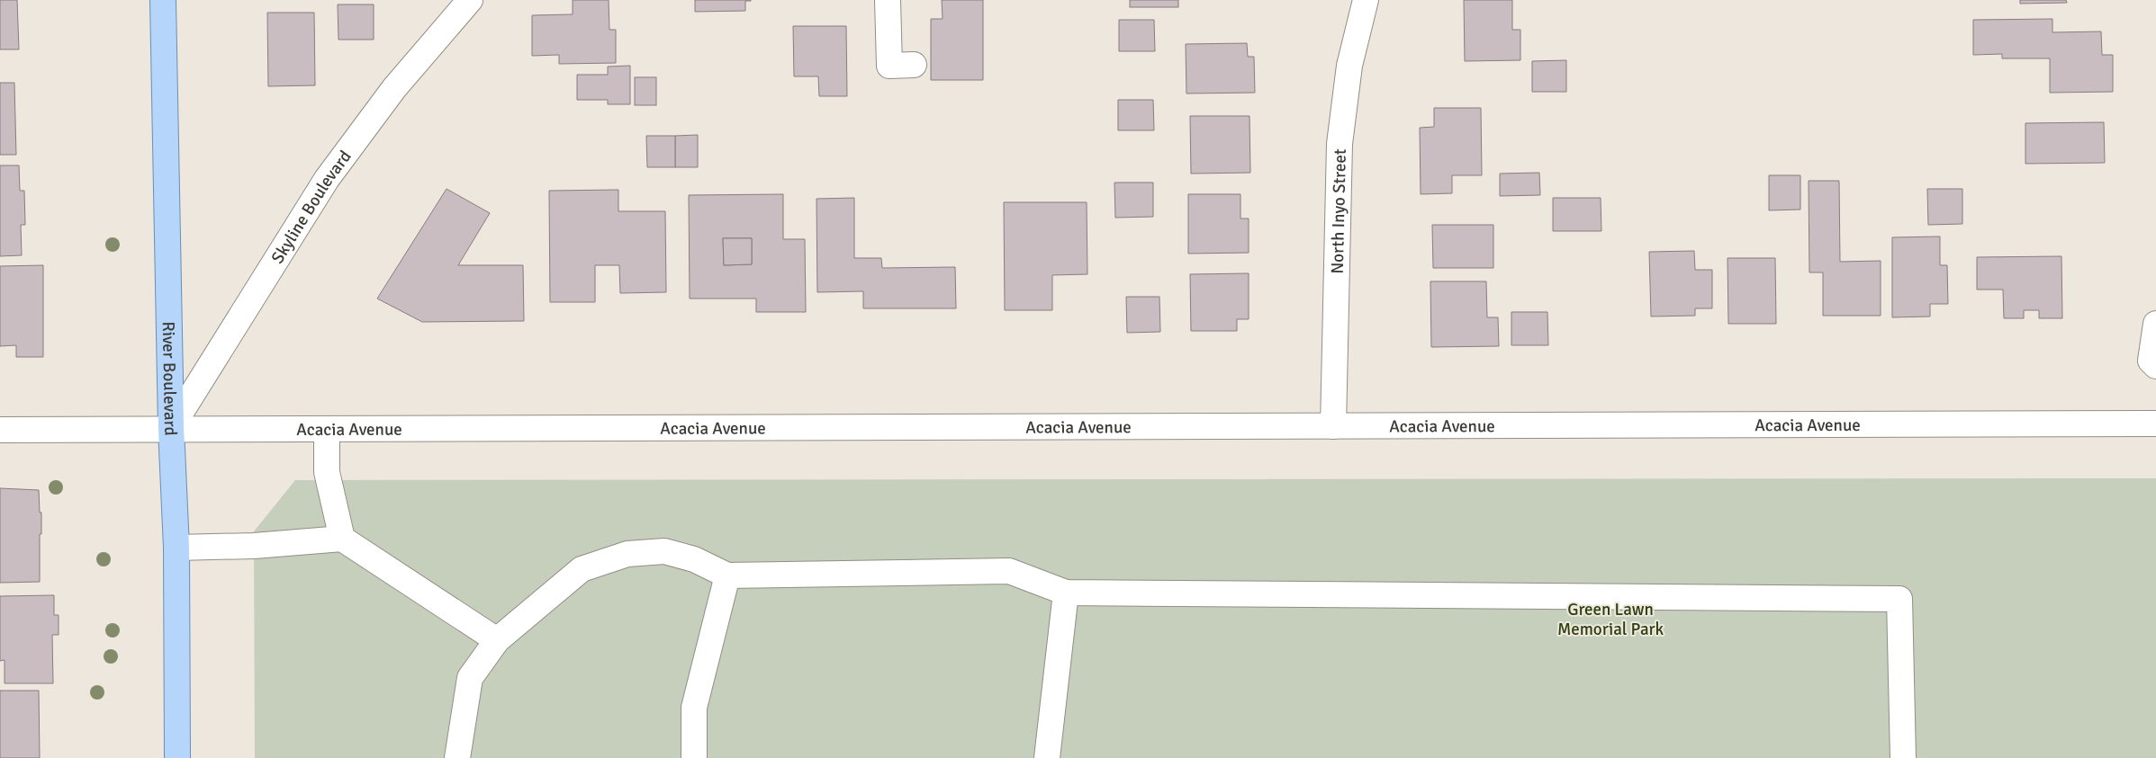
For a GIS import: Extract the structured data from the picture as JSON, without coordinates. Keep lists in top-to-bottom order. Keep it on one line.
{"streets":{"main road":["River Boulevard"],"street":["Skyline Boulevard","North Inyo Street","Acacia Avenue"]},"crossings":[["Skyline Boulevard","River Boulevard"],["Skyline Boulevard","Acacia Avenue"],["North Inyo Street","Acacia Avenue"],["River Boulevard","Acacia Avenue"]],"parks":["Green Lawn Memorial Park"]}
